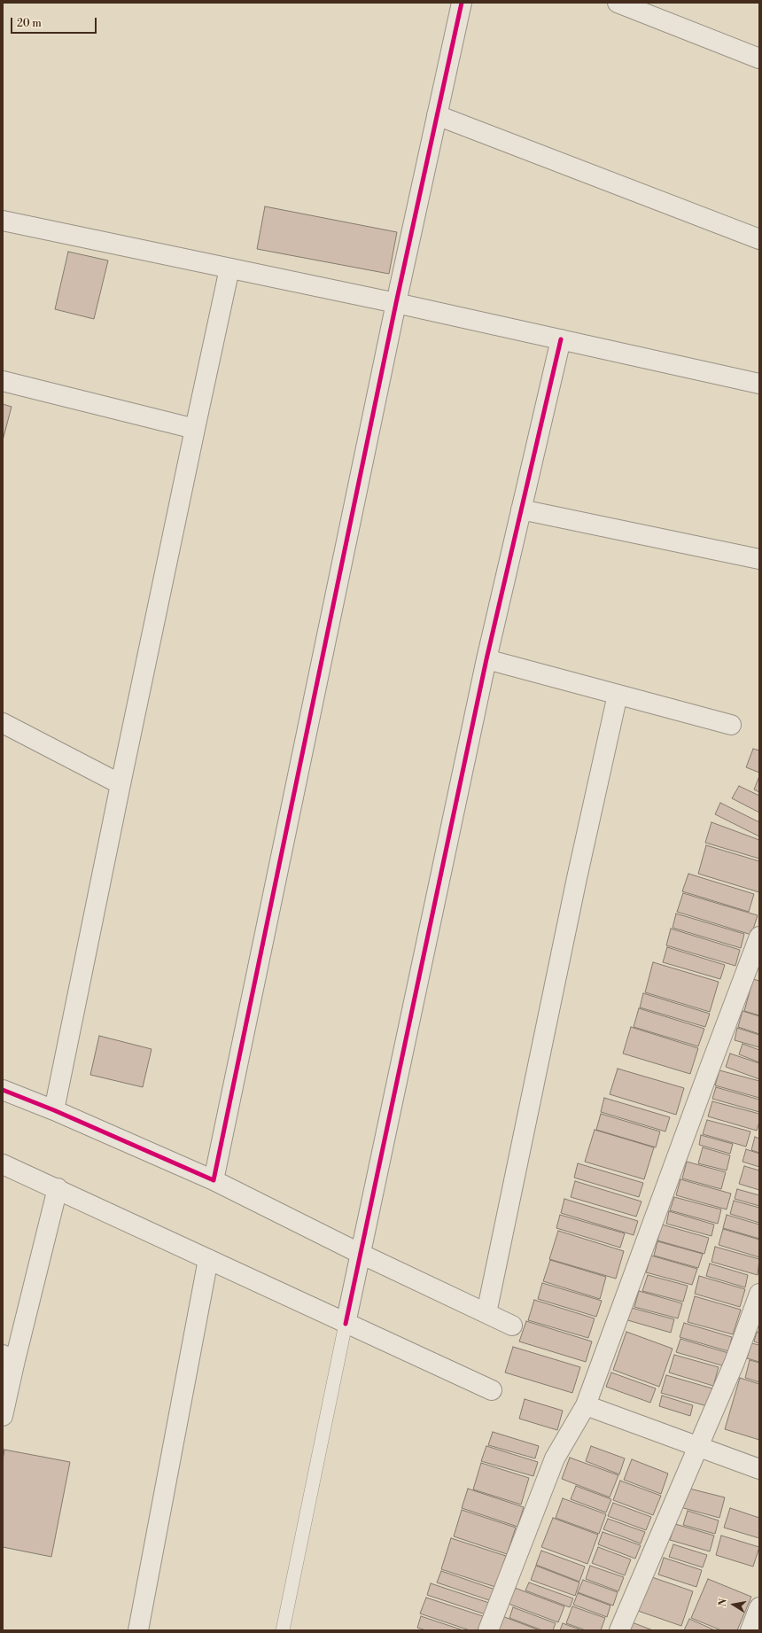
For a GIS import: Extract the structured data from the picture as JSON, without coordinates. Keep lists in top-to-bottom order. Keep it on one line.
{"scale_bar":"20 m","north":"left"}
